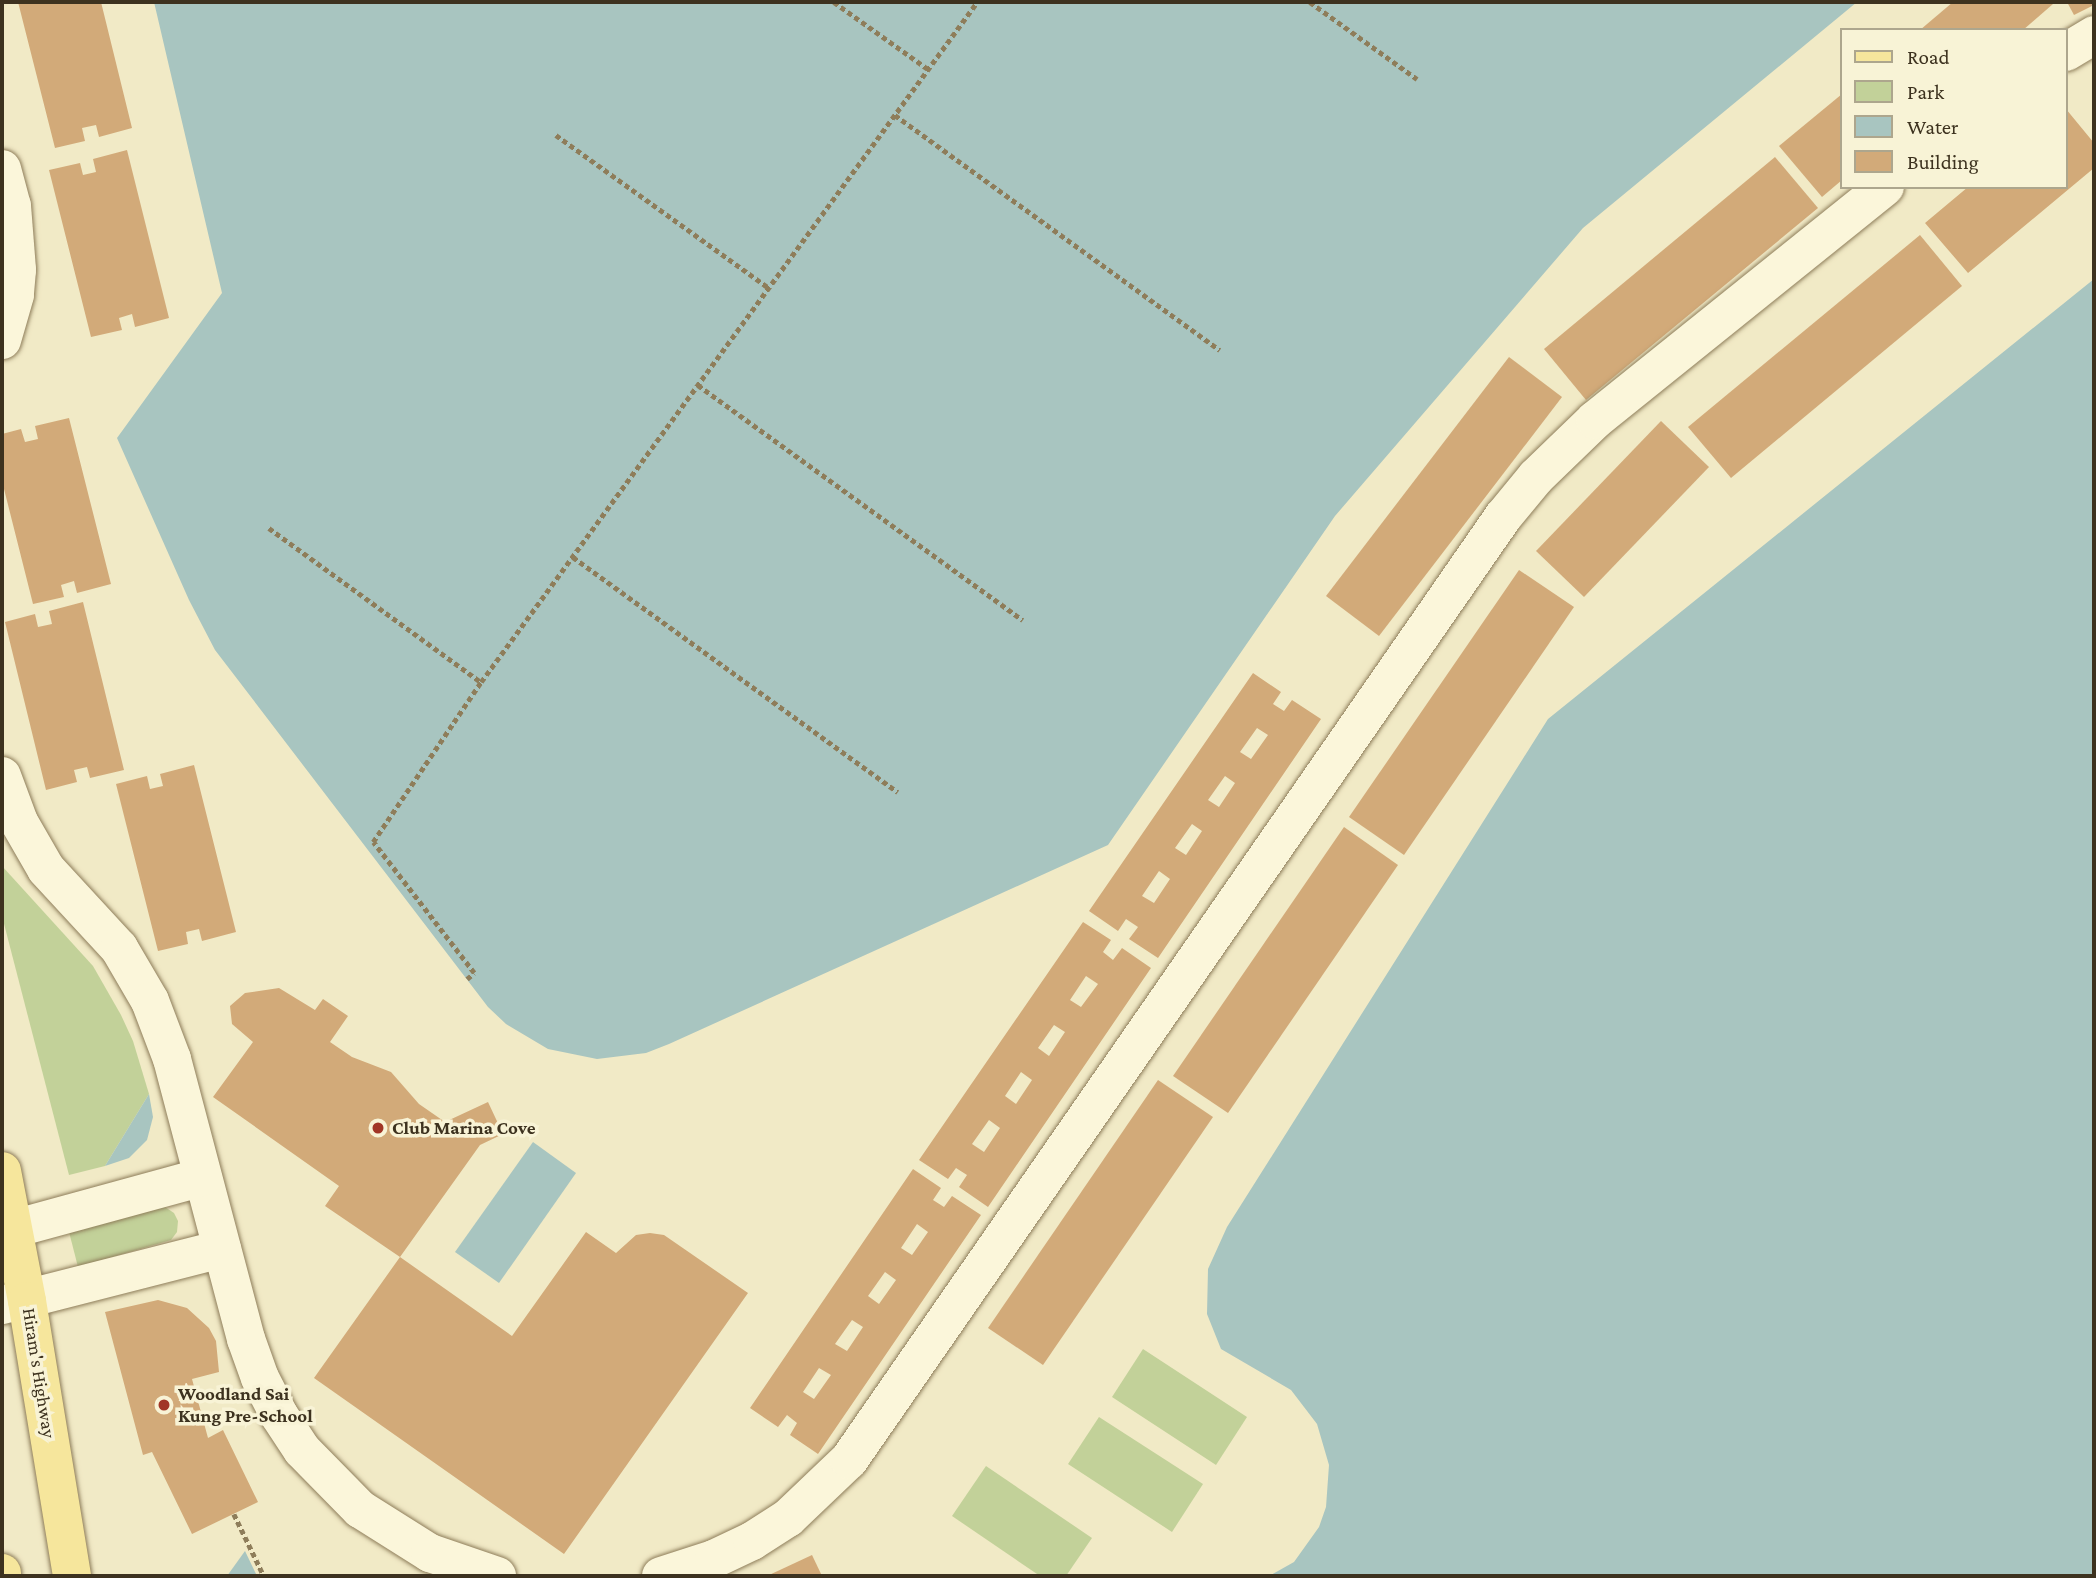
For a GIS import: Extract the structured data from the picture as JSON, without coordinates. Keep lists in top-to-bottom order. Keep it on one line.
{"streets":{"main road":["Hiram's Highway"]},"places":["Club Marina Cove","Woodland Sai Kung Pre-School"],"legend":["Road","Park","Water","Building"]}
